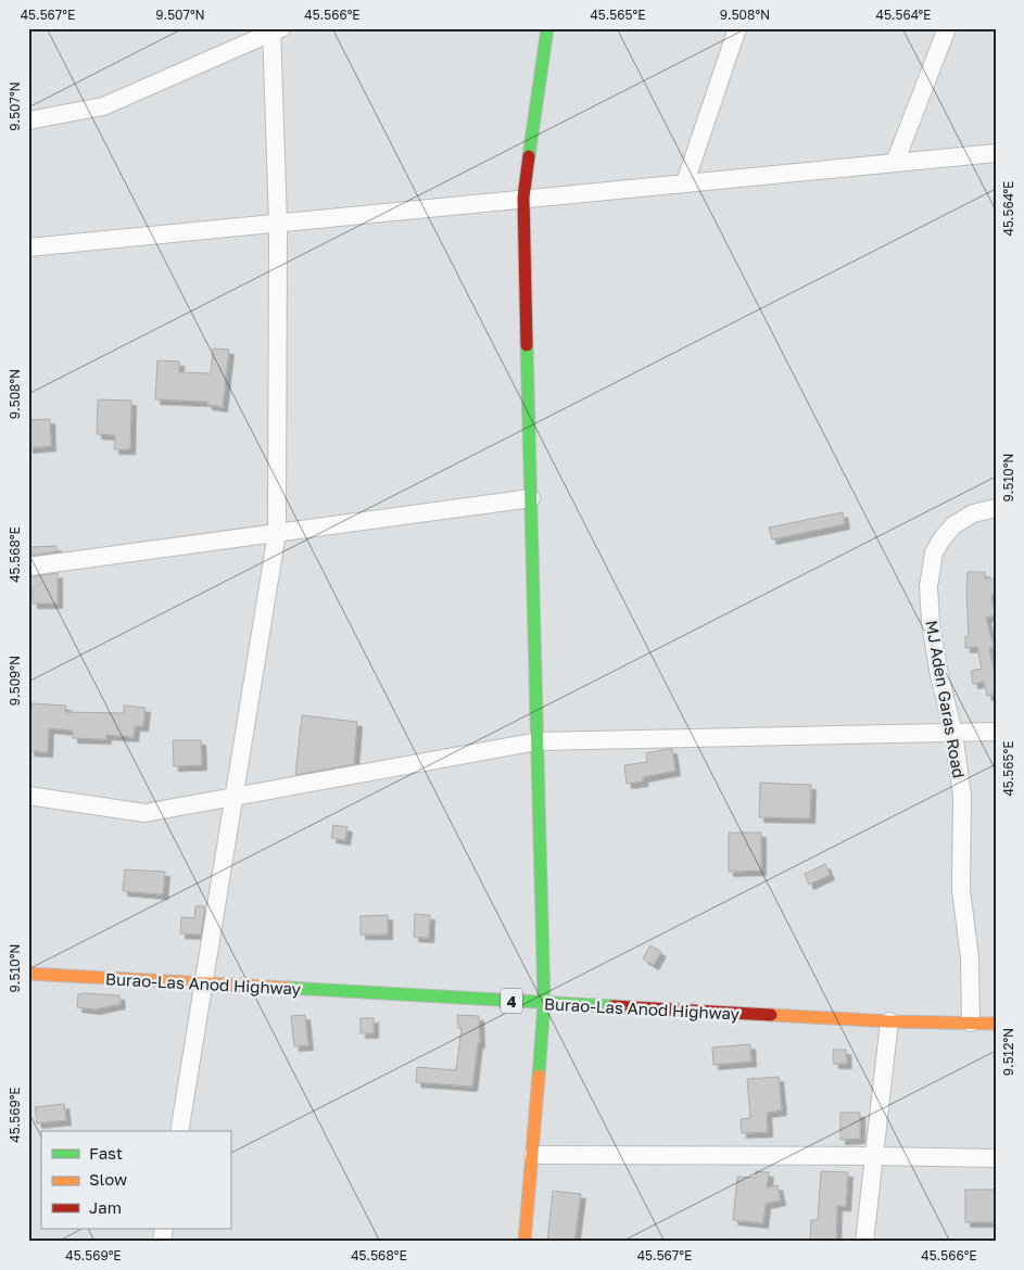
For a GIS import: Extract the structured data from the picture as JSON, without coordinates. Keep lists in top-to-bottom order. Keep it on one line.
{"streets":{"main road":["Burao-Las Anod Highway","4"],"street":["MJ Aden Garas Road"]},"crossings":[["MJ Aden Garas Road","Burao-Las Anod Highway"]],"legend":["Fast","Slow","Jam"],"coordinates":["45.567°E","9.507°N","45.566°E","45.565°E","9.508°N","45.564°E","9.510°N","45.568°E","9.509°N","9.512°N","45.569°E"]}
